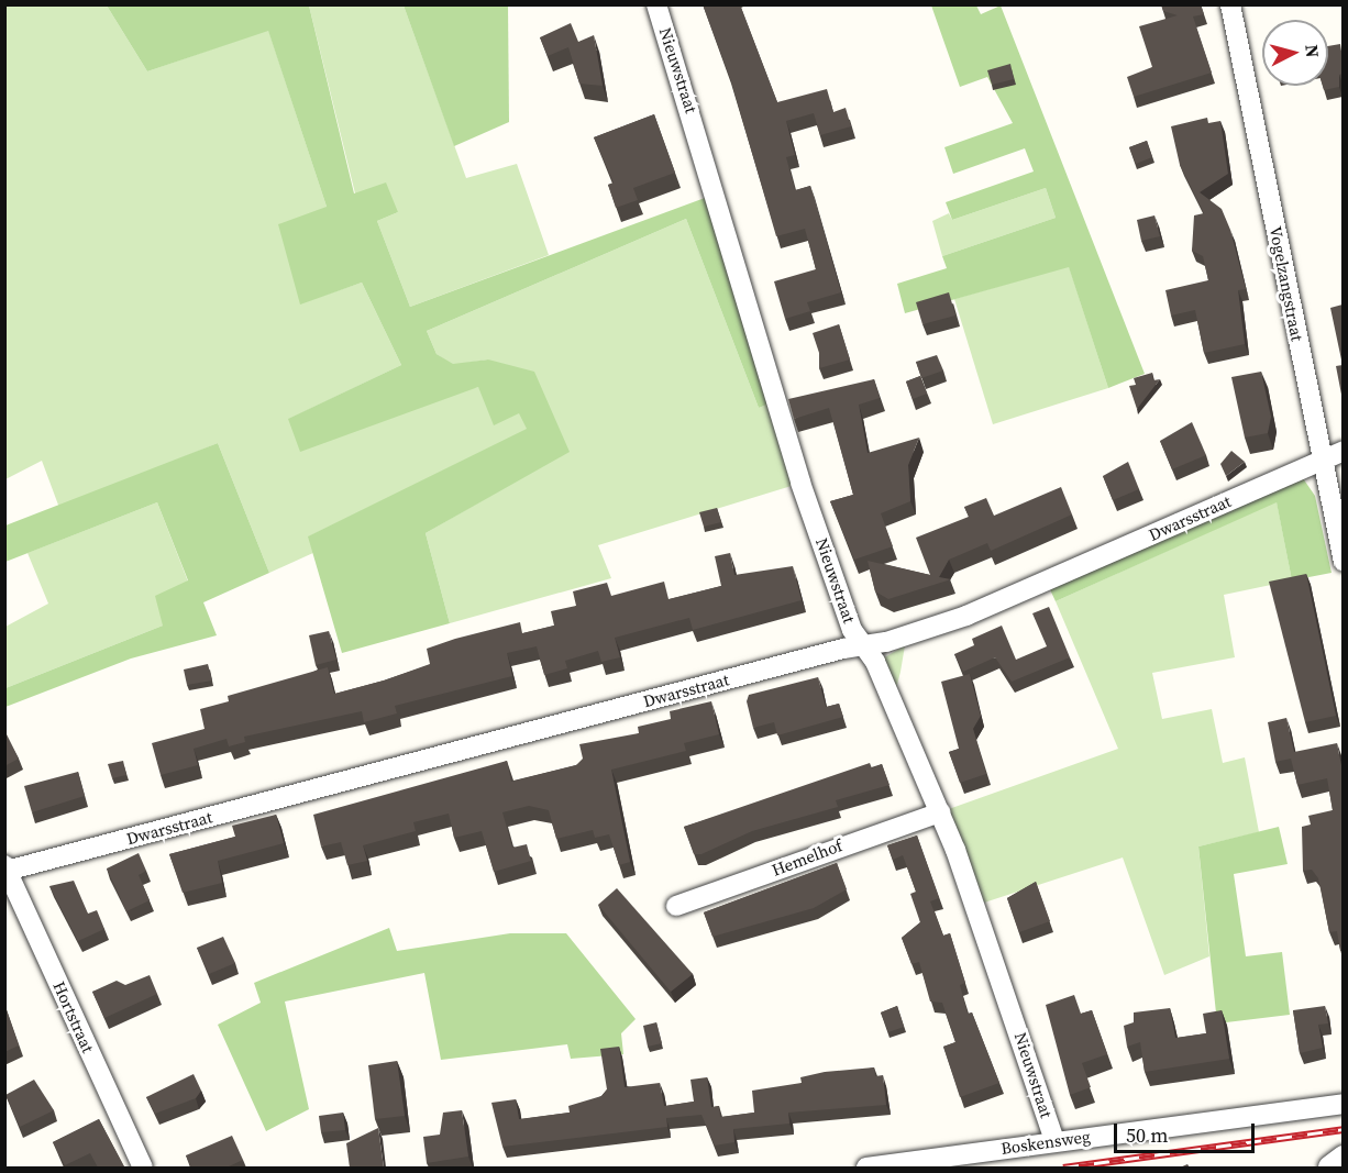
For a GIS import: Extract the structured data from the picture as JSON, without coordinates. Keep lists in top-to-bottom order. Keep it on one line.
{"streets":{"street":["Nieuwstraat","Vogelzangstraat","Dwarsstraat","Hemelhof","Hortstraat","Boskensweg"]},"crossings":[["Nieuwstraat","Dwarsstraat"],["Nieuwstraat","Hemelhof"],["Nieuwstraat","Boskensweg"],["Vogelzangstraat","Dwarsstraat"],["Dwarsstraat","Hortstraat"]],"scale_bar":"50 m","north":"right"}
